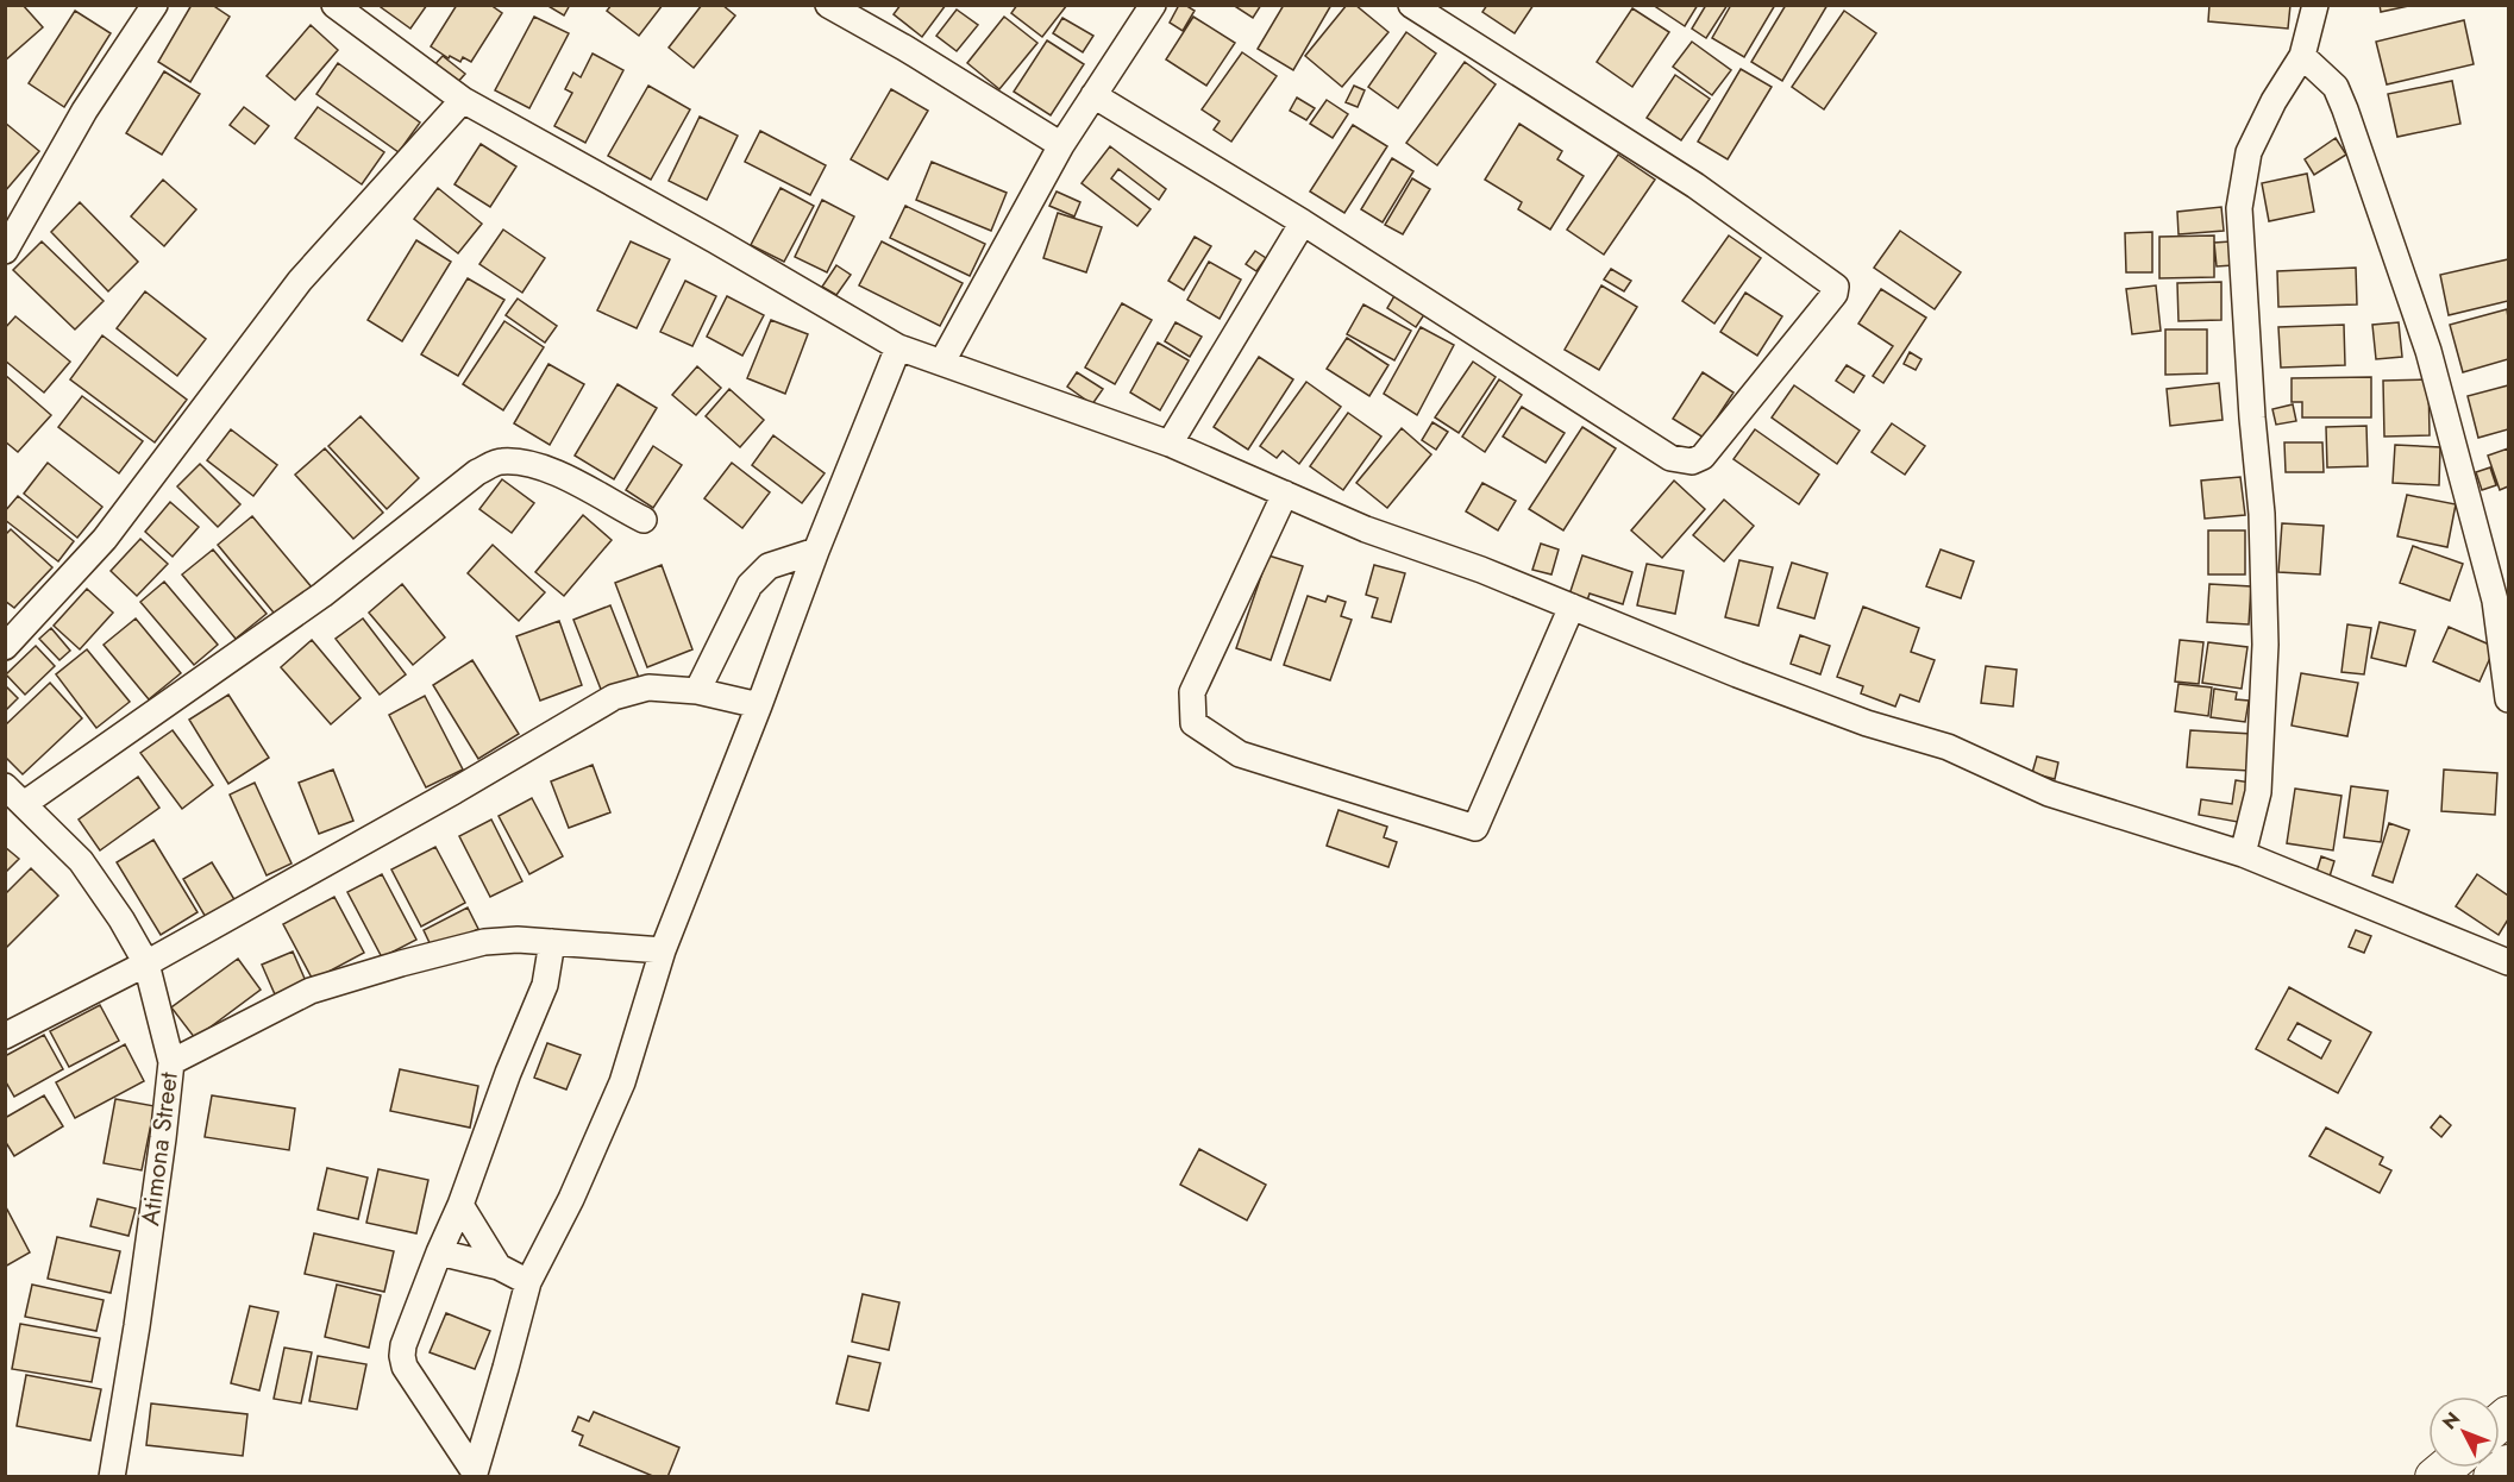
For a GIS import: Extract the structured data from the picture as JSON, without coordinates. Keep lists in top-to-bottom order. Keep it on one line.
{"streets":{"street":["Atimona Street"]},"north":"top left"}
